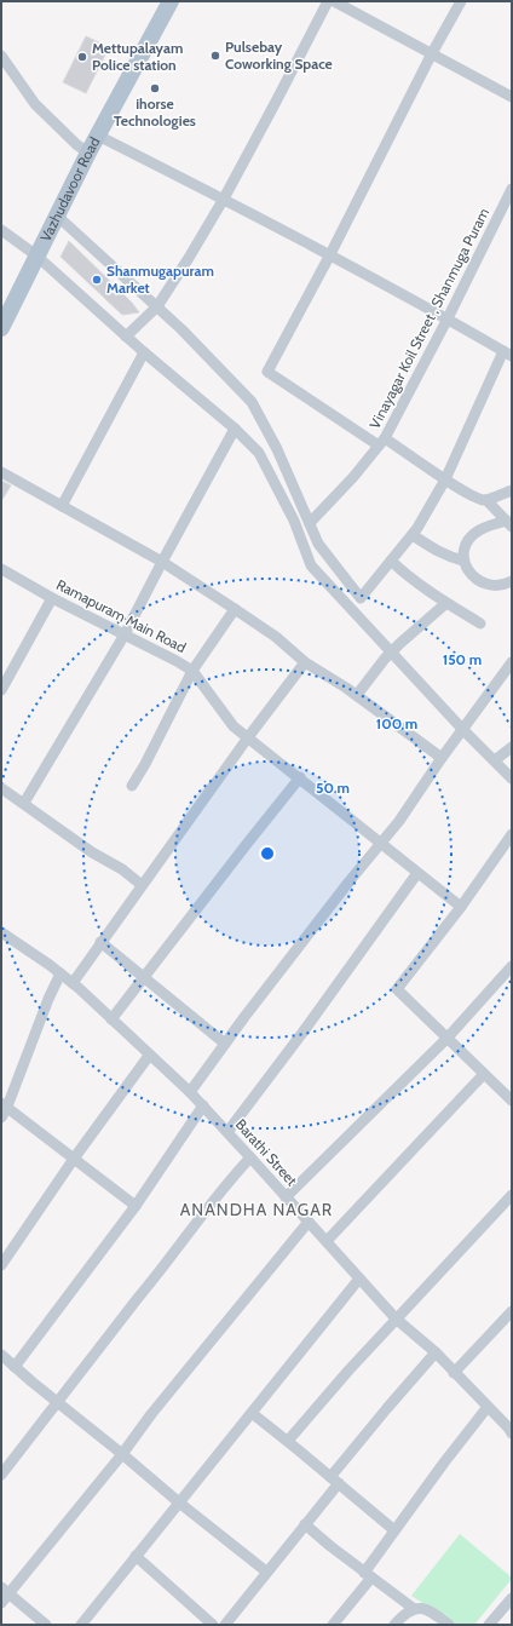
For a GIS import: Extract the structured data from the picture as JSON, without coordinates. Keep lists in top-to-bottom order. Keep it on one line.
{"streets":{"main road":["Vazhudavoor Road"],"street":["Vinayagar Koil Street , Shanmuga Puram","Ramapuram Main Road","Barathi Street"]},"districts":["ANANDHA NAGAR"],"places":["Pulsebay Coworking Space","Mettupalayam Police station","ihorse Technologies","Shanmugapuram Market"],"rings":["150 m","100 m","50 m"]}
